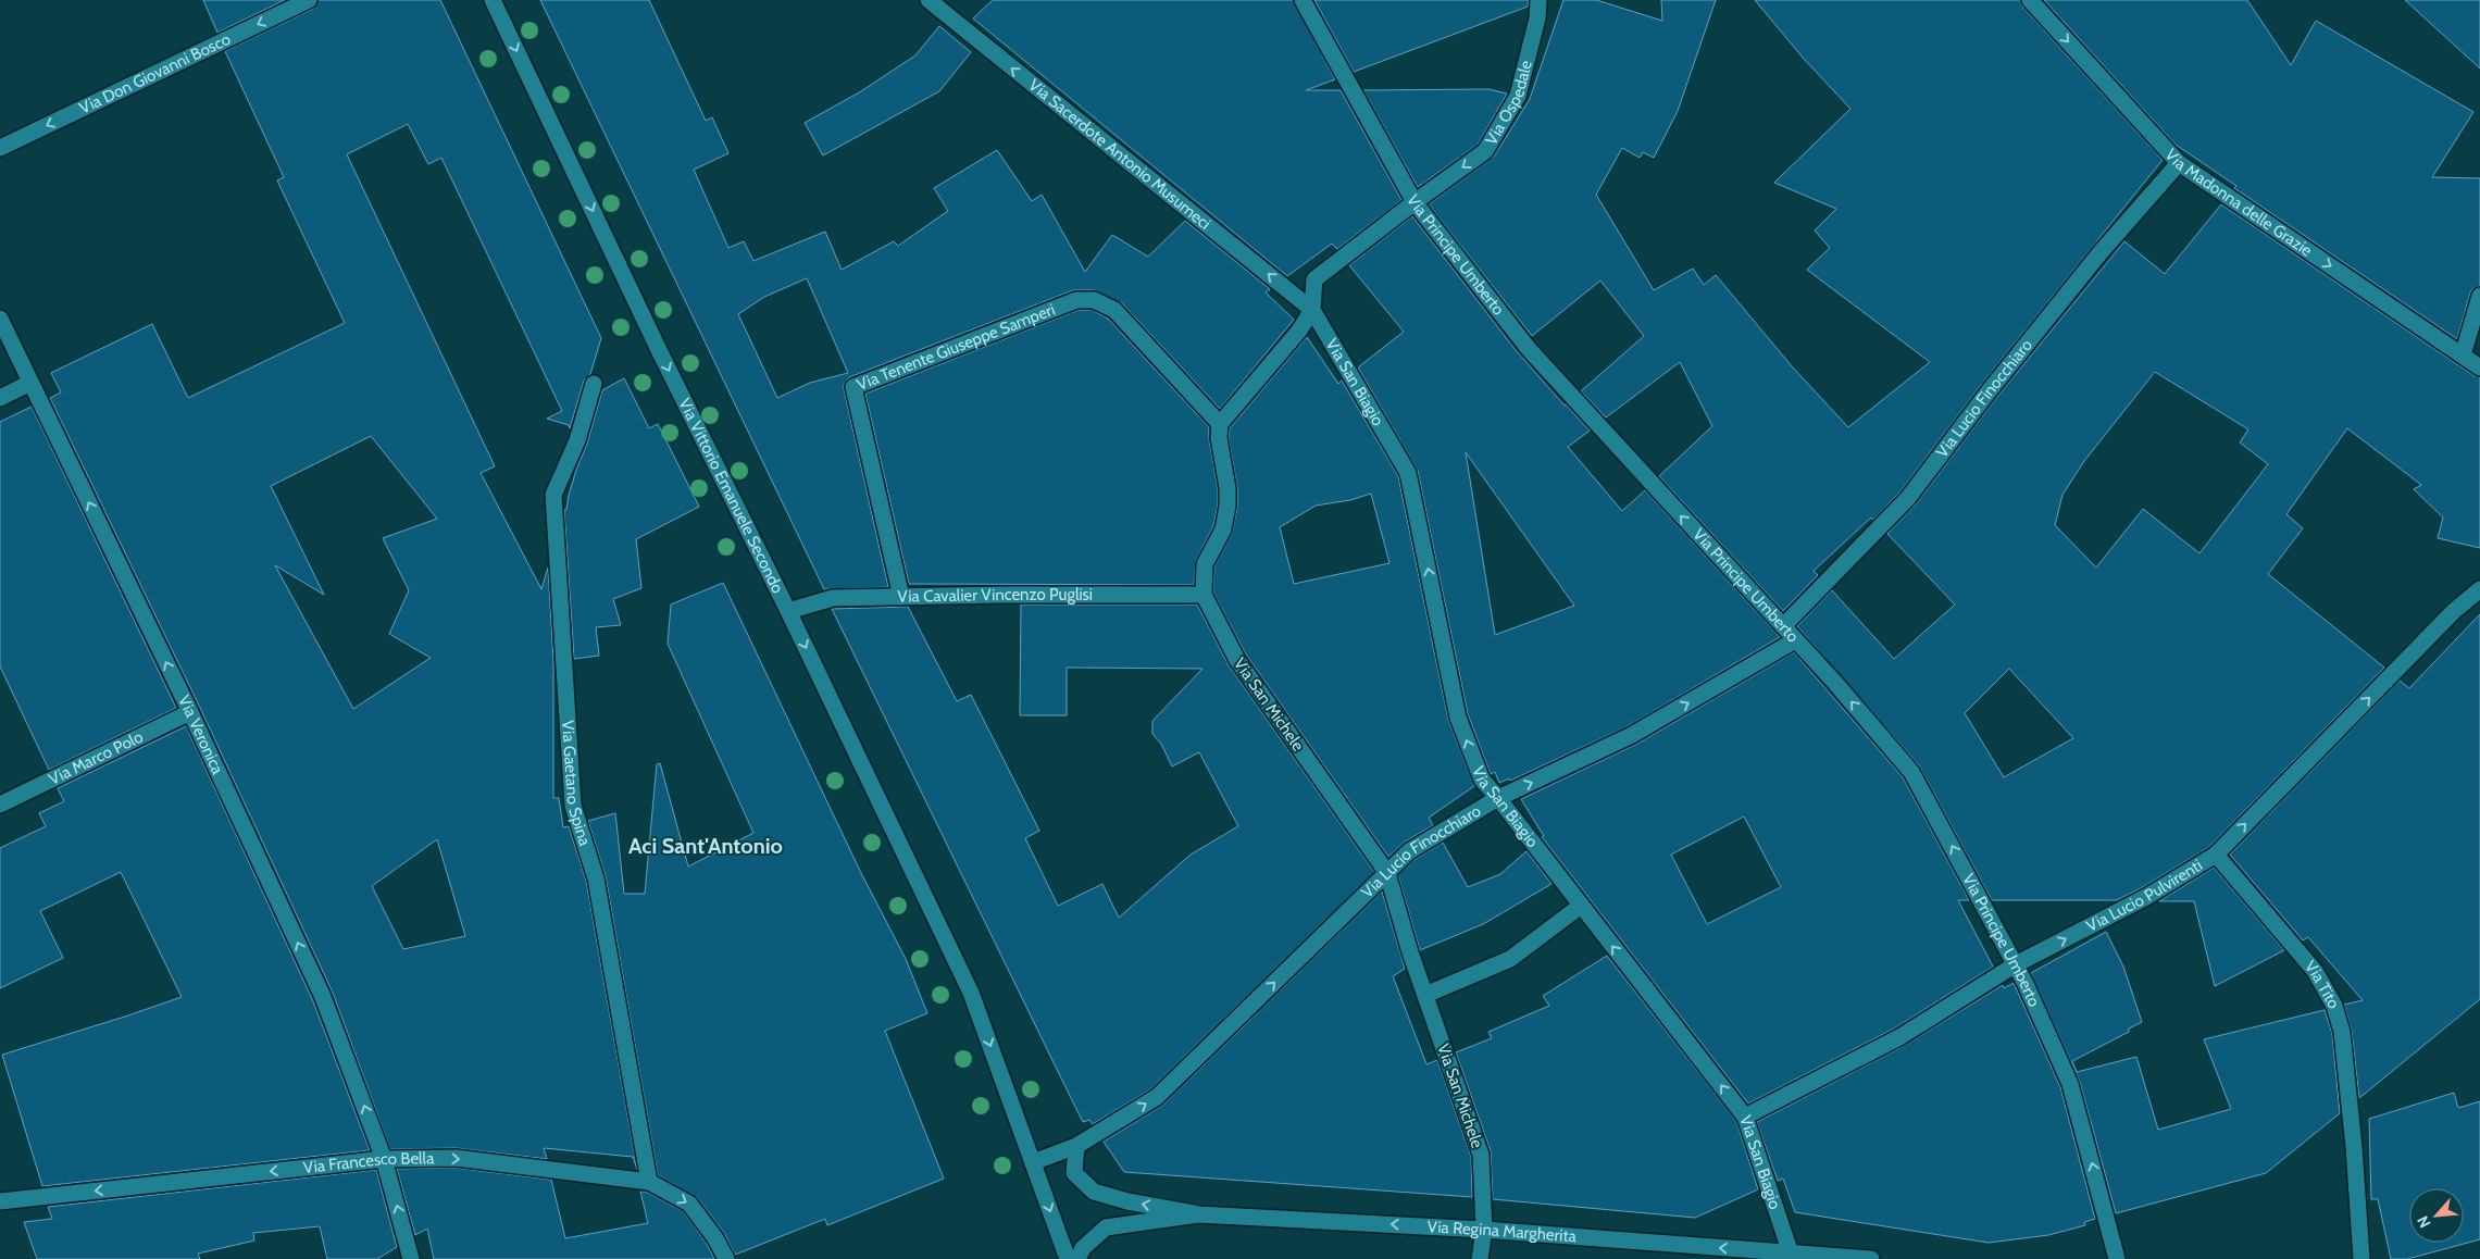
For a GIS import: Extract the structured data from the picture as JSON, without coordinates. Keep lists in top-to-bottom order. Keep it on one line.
{"streets":{"street":["Via Don Giovanni Bosco","Via Ospedale","Via Sacerdote Antonio Musumeci","Via Madonna delle Grazie","Via Principe Umberto","Via Tenente Giuseppe Samperi","Via San Biagio","Via Lucio Finocchiaro","Via Vittorio Emanuele Secondo","Via Cavalier Vincenzo Puglisi","Via San Michele","Via Veronica","Via Marco Polo","Via Gaetano Spina","Via Lucio Pulvirenti","Via Tito","Via Francesco Bella","Via Regina Margherita"]},"crossings":[["Via Ospedale","Via Principe Umberto"],["Via Sacerdote Antonio Musumeci","Via San Biagio"],["Via Madonna delle Grazie","Via Lucio Finocchiaro"],["Via Principe Umberto","Via Lucio Finocchiaro"],["Via Principe Umberto","Via Lucio Pulvirenti"],["Via Tenente Giuseppe Samperi","Via Cavalier Vincenzo Puglisi"],["Via Tenente Giuseppe Samperi","Via San Michele"],["Via San Biagio","Via Lucio Finocchiaro"],["Via San Biagio","Via Lucio Pulvirenti"],["Via San Biagio","Via Regina Margherita"],["Via Lucio Finocchiaro","Via Vittorio Emanuele Secondo"],["Via Lucio Finocchiaro","Via San Michele"],["Via Vittorio Emanuele Secondo","Via Cavalier Vincenzo Puglisi"],["Via Cavalier Vincenzo Puglisi","Via San Michele"],["Via San Michele","Via Regina Margherita"],["Via Veronica","Via Marco Polo"],["Via Veronica","Via Francesco Bella"],["Via Gaetano Spina","Via Francesco Bella"],["Via Lucio Pulvirenti","Via Tito"]],"one_way":["Via Don Giovanni Bosco","Via Ospedale","Via Sacerdote Antonio Musumeci","Via Madonna delle Grazie","Via Principe Umberto","Via San Biagio","Via Lucio Finocchiaro","Via Vittorio Emanuele Secondo","Via Veronica","Via Lucio Pulvirenti","Via Regina Margherita"],"districts":["Aci Sant'Antonio"],"north":"bottom left"}
